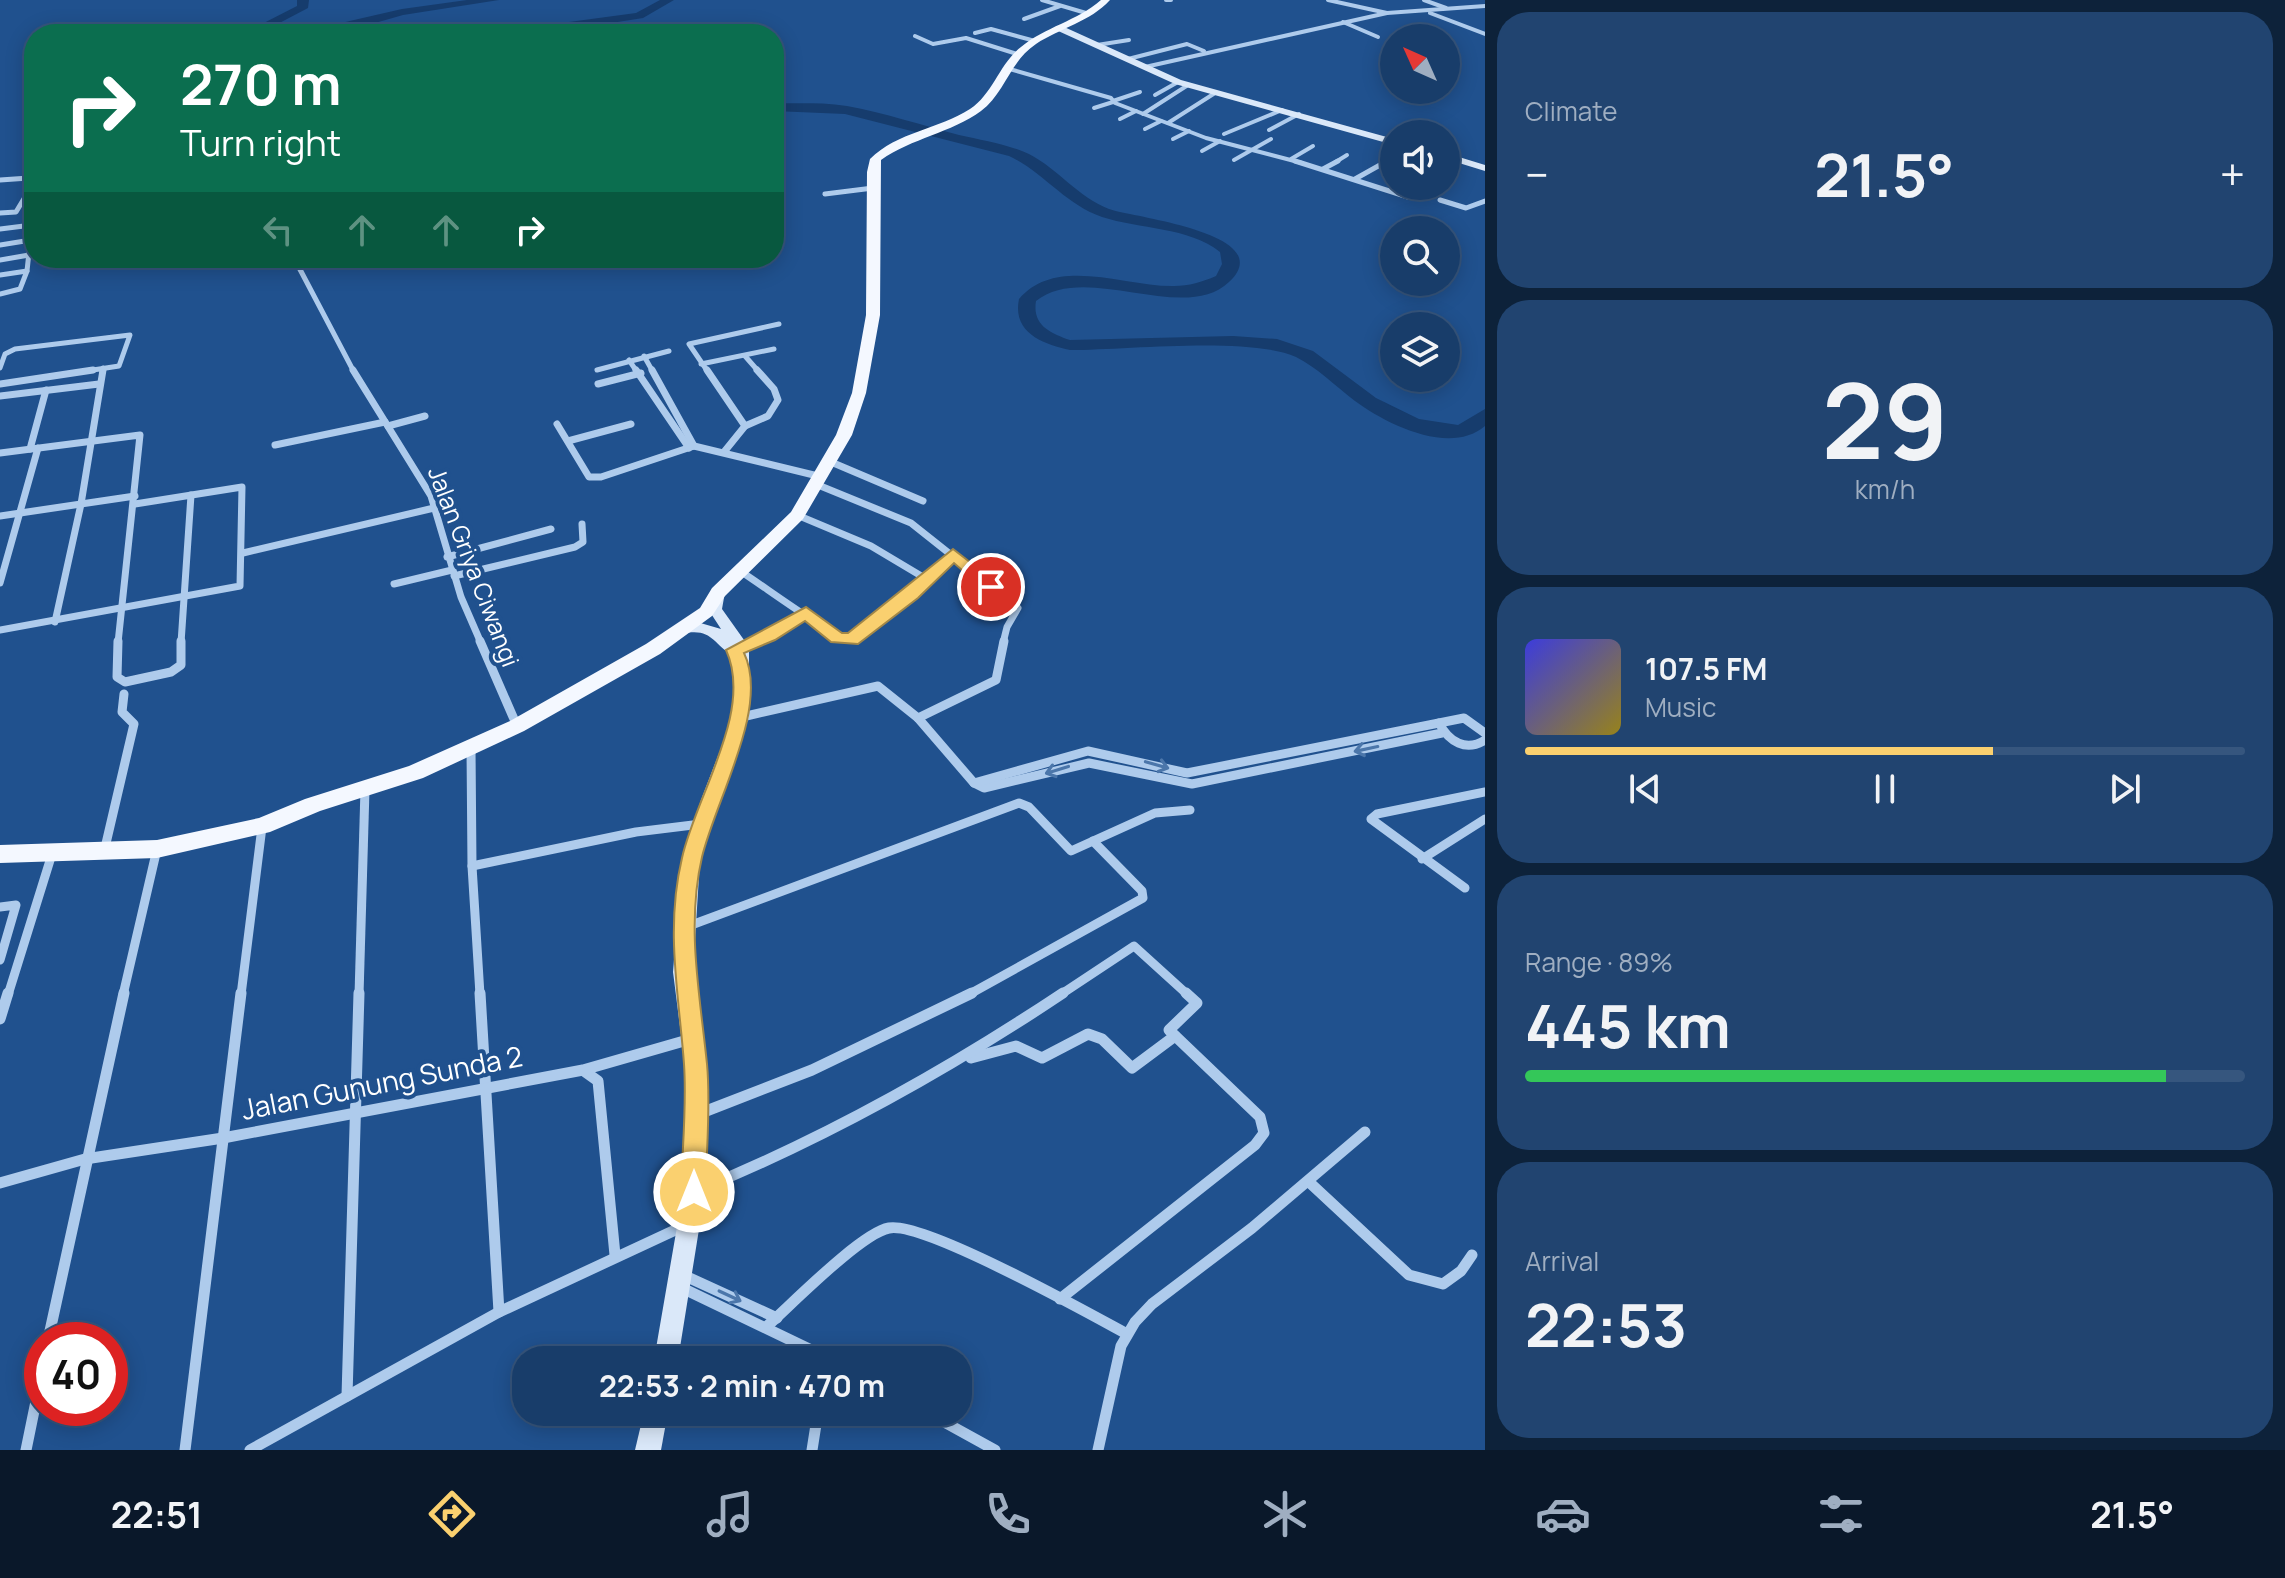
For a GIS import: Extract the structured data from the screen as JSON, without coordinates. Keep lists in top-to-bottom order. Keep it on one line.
{"streets":{"street":["Jalan Griya Ciwangi","Jalan Gunung Sunda 2"]},"north":"top left","page":{"tile":["Climate",["29","km/h"],["Range · 89%","445 km"],["Arrival","22:53"]],"turn":["270 m","Turn right"],"heat":["−","21.5°","+"],"song":["107.5 FM","Music"],"limit":"40","trip":"22:53 · 2 min · 470 m","tabs":["22:51","21.5°"]}}
